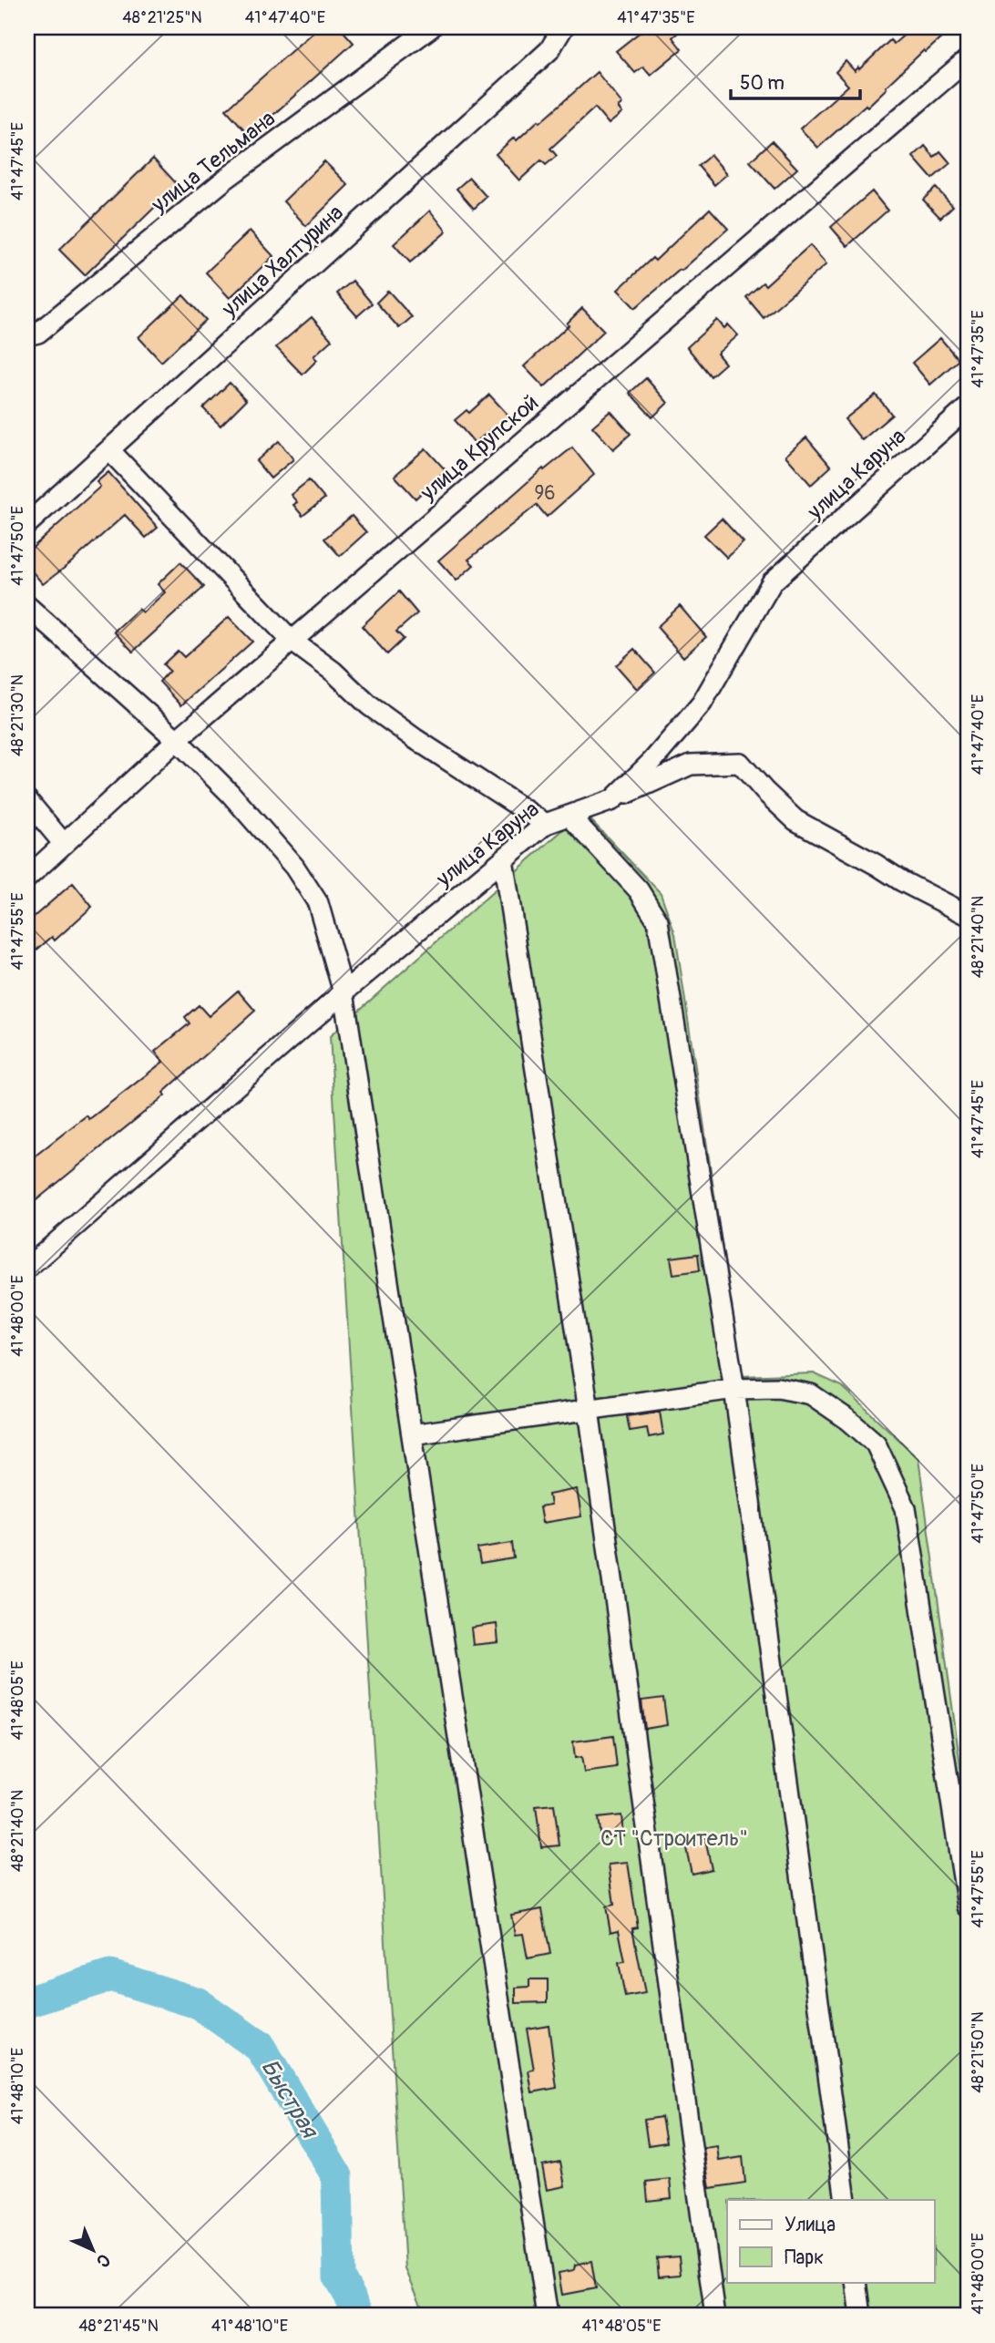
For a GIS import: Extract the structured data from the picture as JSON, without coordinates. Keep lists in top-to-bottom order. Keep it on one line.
{"streets":{"street":["улица Тельмана","улица Халтурина","улица Крупской","улица Каруна"]},"water":["Быстрая"],"parks":["СТ \"Строитель\""],"house_numbers":["96"],"legend":["Улица","Парк"],"scale_bar":"50 m","north":"bottom right","coordinates":["48°21'25\"N","41°47'40\"E","41°47'35\"E","41°47'45\"E","41°47'50\"E","48°21'30\"N","41°47'55\"E","48°21'40\"N","41°48'00\"E","41°48'05\"E","48°21'50\"N","41°48'10\"E","48°21'45\"N"]}
